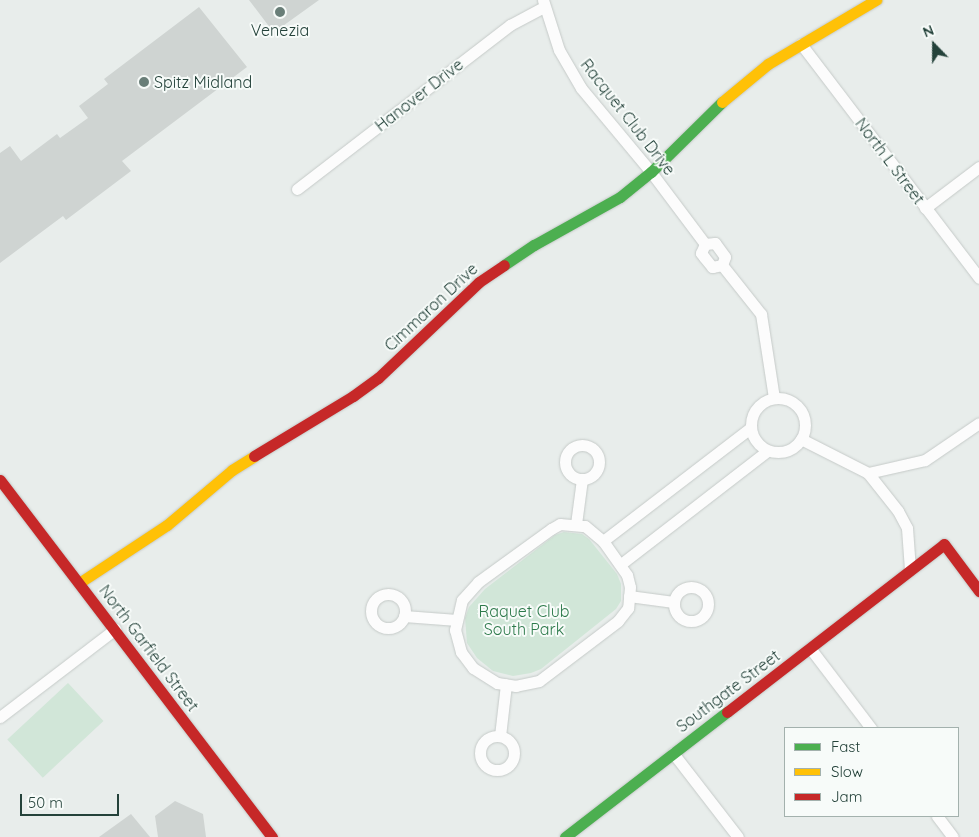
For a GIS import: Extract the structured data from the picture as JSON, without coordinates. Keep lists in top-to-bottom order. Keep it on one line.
{"streets":{"street":["Hanover Drive","Racquet Club Drive","North L Street","Cimmaron Drive","North Garfield Street","Southgate Street"]},"crossings":[["Hanover Drive","Racquet Club Drive"],["Racquet Club Drive","Cimmaron Drive"],["North L Street","Cimmaron Drive"],["Cimmaron Drive","North Garfield Street"]],"parks":["Raquet Club South Park"],"places":["Venezia","Spitz Midland"],"legend":["Fast","Slow","Jam"],"scale_bar":"50 m","north":"top"}
